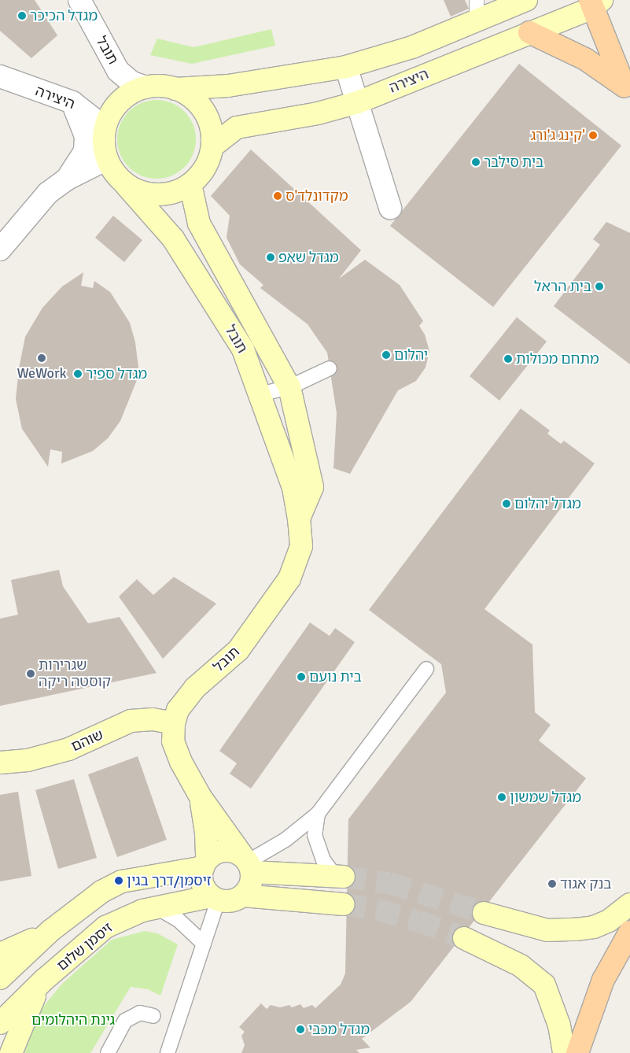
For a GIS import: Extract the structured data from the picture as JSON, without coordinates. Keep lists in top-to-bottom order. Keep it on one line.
{"streets":{"street":["תובל","היצירה","שוהם","זיסמן שלום"]},"crossings":[["תובל","היצירה"],["תובל","שוהם"],["תובל","זיסמן שלום"]],"parks":["גינת היהלומים"],"places":["מגדל הכיכר","קינג ג'ורג'","בית סילבר","מקדונלד'ס","מגדל שאפ","בית הראל","יהלום","WeWork","מתחם מכולות","מגדל ספיר","מגדל יהלום","שגרירות קוסטה ריקה","בית נועם","מגדל שמשון","זיסמן/דרך בגין","בנק אגוד","מגדל מכבי"]}
